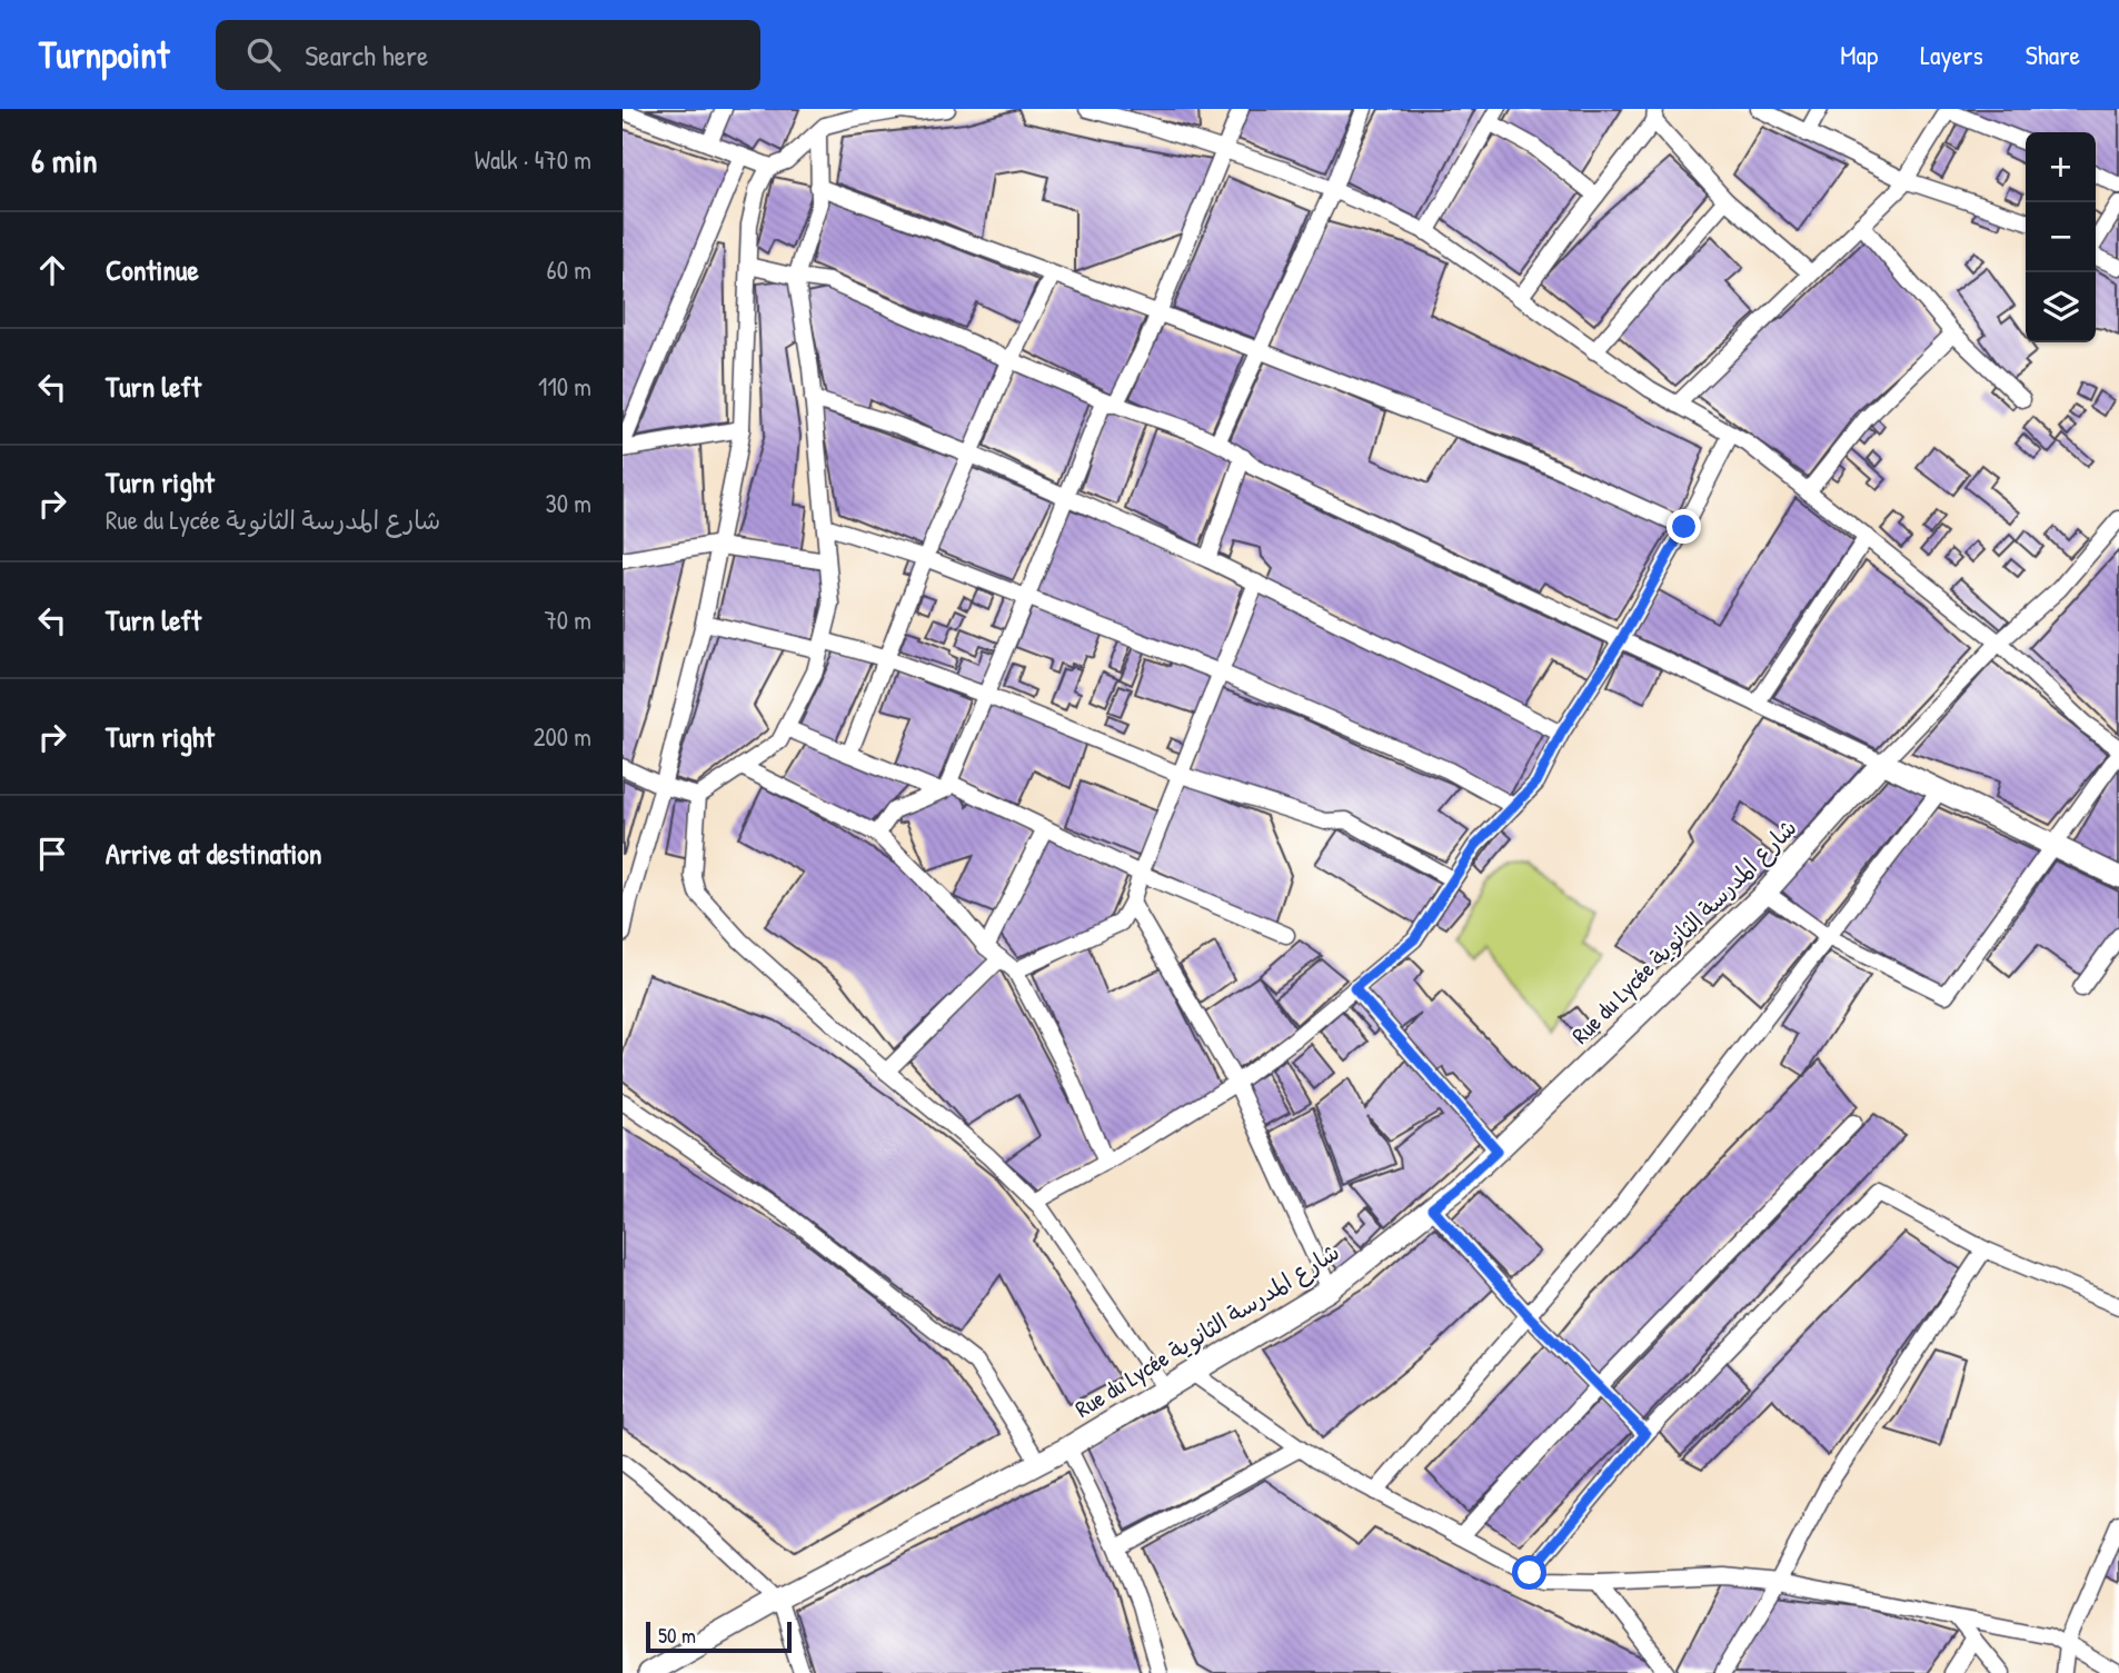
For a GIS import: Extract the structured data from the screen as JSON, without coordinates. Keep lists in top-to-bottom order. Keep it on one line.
{"streets":{"street":["Rue du Lycée شارع المدرسة الثانوية"]},"scale_bar":"50 m","page":{"header":"Turnpoint","search":"Search here","nav":["Map","Layers","Share"],"heading":["6 min","Walk · 470 m"],"map_buttons":["+","−"],"list":[["Continue","60 m"],["Turn left","110 m"],["Turn right","Rue du Lycée شارع المدرسة الثانوية","30 m"],["Turn left","70 m"],["Turn right","200 m"],"Arrive at destination"],"scale":"50 m"}}
